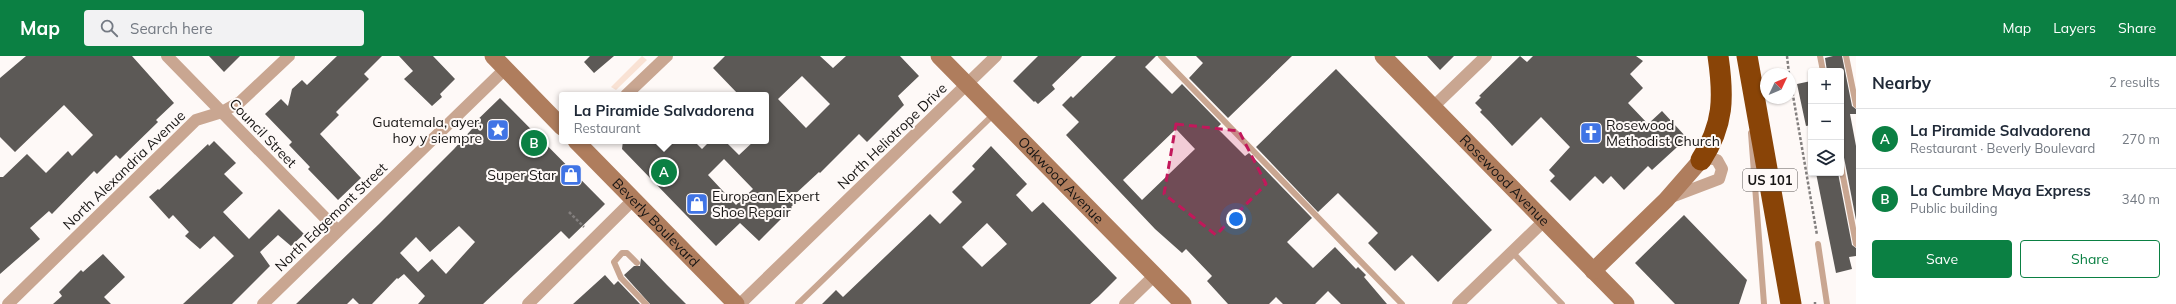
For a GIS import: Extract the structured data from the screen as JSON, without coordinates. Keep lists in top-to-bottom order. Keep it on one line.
{"streets":{"highway":["US 101"],"street":["Council Street","North Heliotrope Drive","North Alexandria Avenue","Oakwood Avenue","Rosewood Avenue","North Edgemont Street","Beverly Boulevard"]},"crossings":[["Council Street","North Alexandria Avenue"],["Council Street","North Edgemont Street"],["North Heliotrope Drive","Oakwood Avenue"]],"places":{"place":["Guatemala, ayer, hoy y siempre"],"church":["Rosewood Methodist Church"],"shop":["Super Star","European Expert Shoe Repair"]},"north":"top right","page":{"header":"Map","search":"Search here","nav":["Map","Layers","Share"],"heading":["Nearby","2 results"],"map_buttons":["+","−"],"popup":["La Piramide Salvadorena","Restaurant"],"list":[{"mark":"A","name":"La Piramide Salvadorena","note":"Restaurant · Beverly Boulevard","value":"270 m"},{"mark":"B","name":"La Cumbre Maya Express","note":"Public building","value":"340 m"}],"pins":["B","A"],"buttons":["Save","Share"]}}
